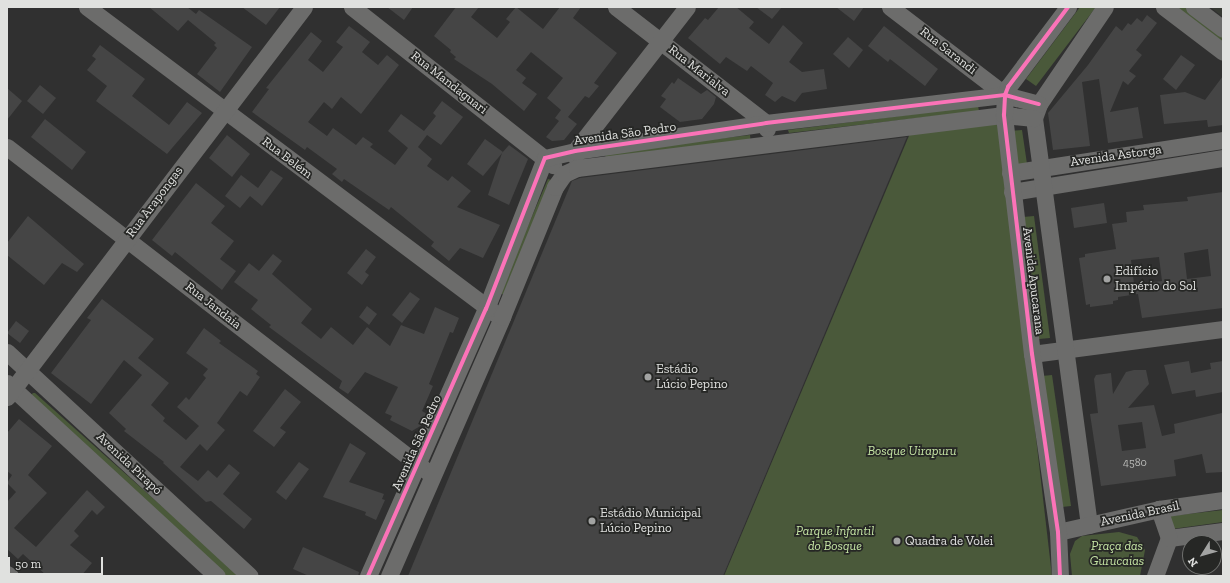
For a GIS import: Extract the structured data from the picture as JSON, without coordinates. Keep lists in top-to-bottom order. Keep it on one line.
{"streets":{"street":["Rua Sarandi","Rua Marialva","Rua Mandaguari","Avenida São Pedro","Avenida Astorga","Rua Belém","Rua Arapongas","Avenida Apucarana","Rua Jandaia","Avenida Pirapó","Avenida Brasil"]},"crossings":[["Rua Sarandi","Avenida São Pedro"],["Rua Sarandi","Avenida Apucarana"],["Rua Marialva","Avenida São Pedro"],["Rua Mandaguari","Avenida São Pedro"],["Avenida São Pedro","Rua Belém"],["Avenida São Pedro","Avenida Apucarana"],["Avenida São Pedro","Rua Jandaia"],["Avenida Astorga","Avenida Apucarana"],["Rua Belém","Rua Arapongas"],["Rua Arapongas","Rua Jandaia"],["Rua Arapongas","Avenida Pirapó"],["Avenida Apucarana","Avenida Brasil"]],"parks":["Bosque Uirapuru","Parque Infantil do Bosque","Praça das Gurucaias"],"places":["Edifício Império do Sol","Estádio Lúcio Pepino","Estádio Municipal Lúcio Pepino","Quadra de Volei"],"house_numbers":["4580"],"scale_bar":"50 m","north":"bottom left"}
